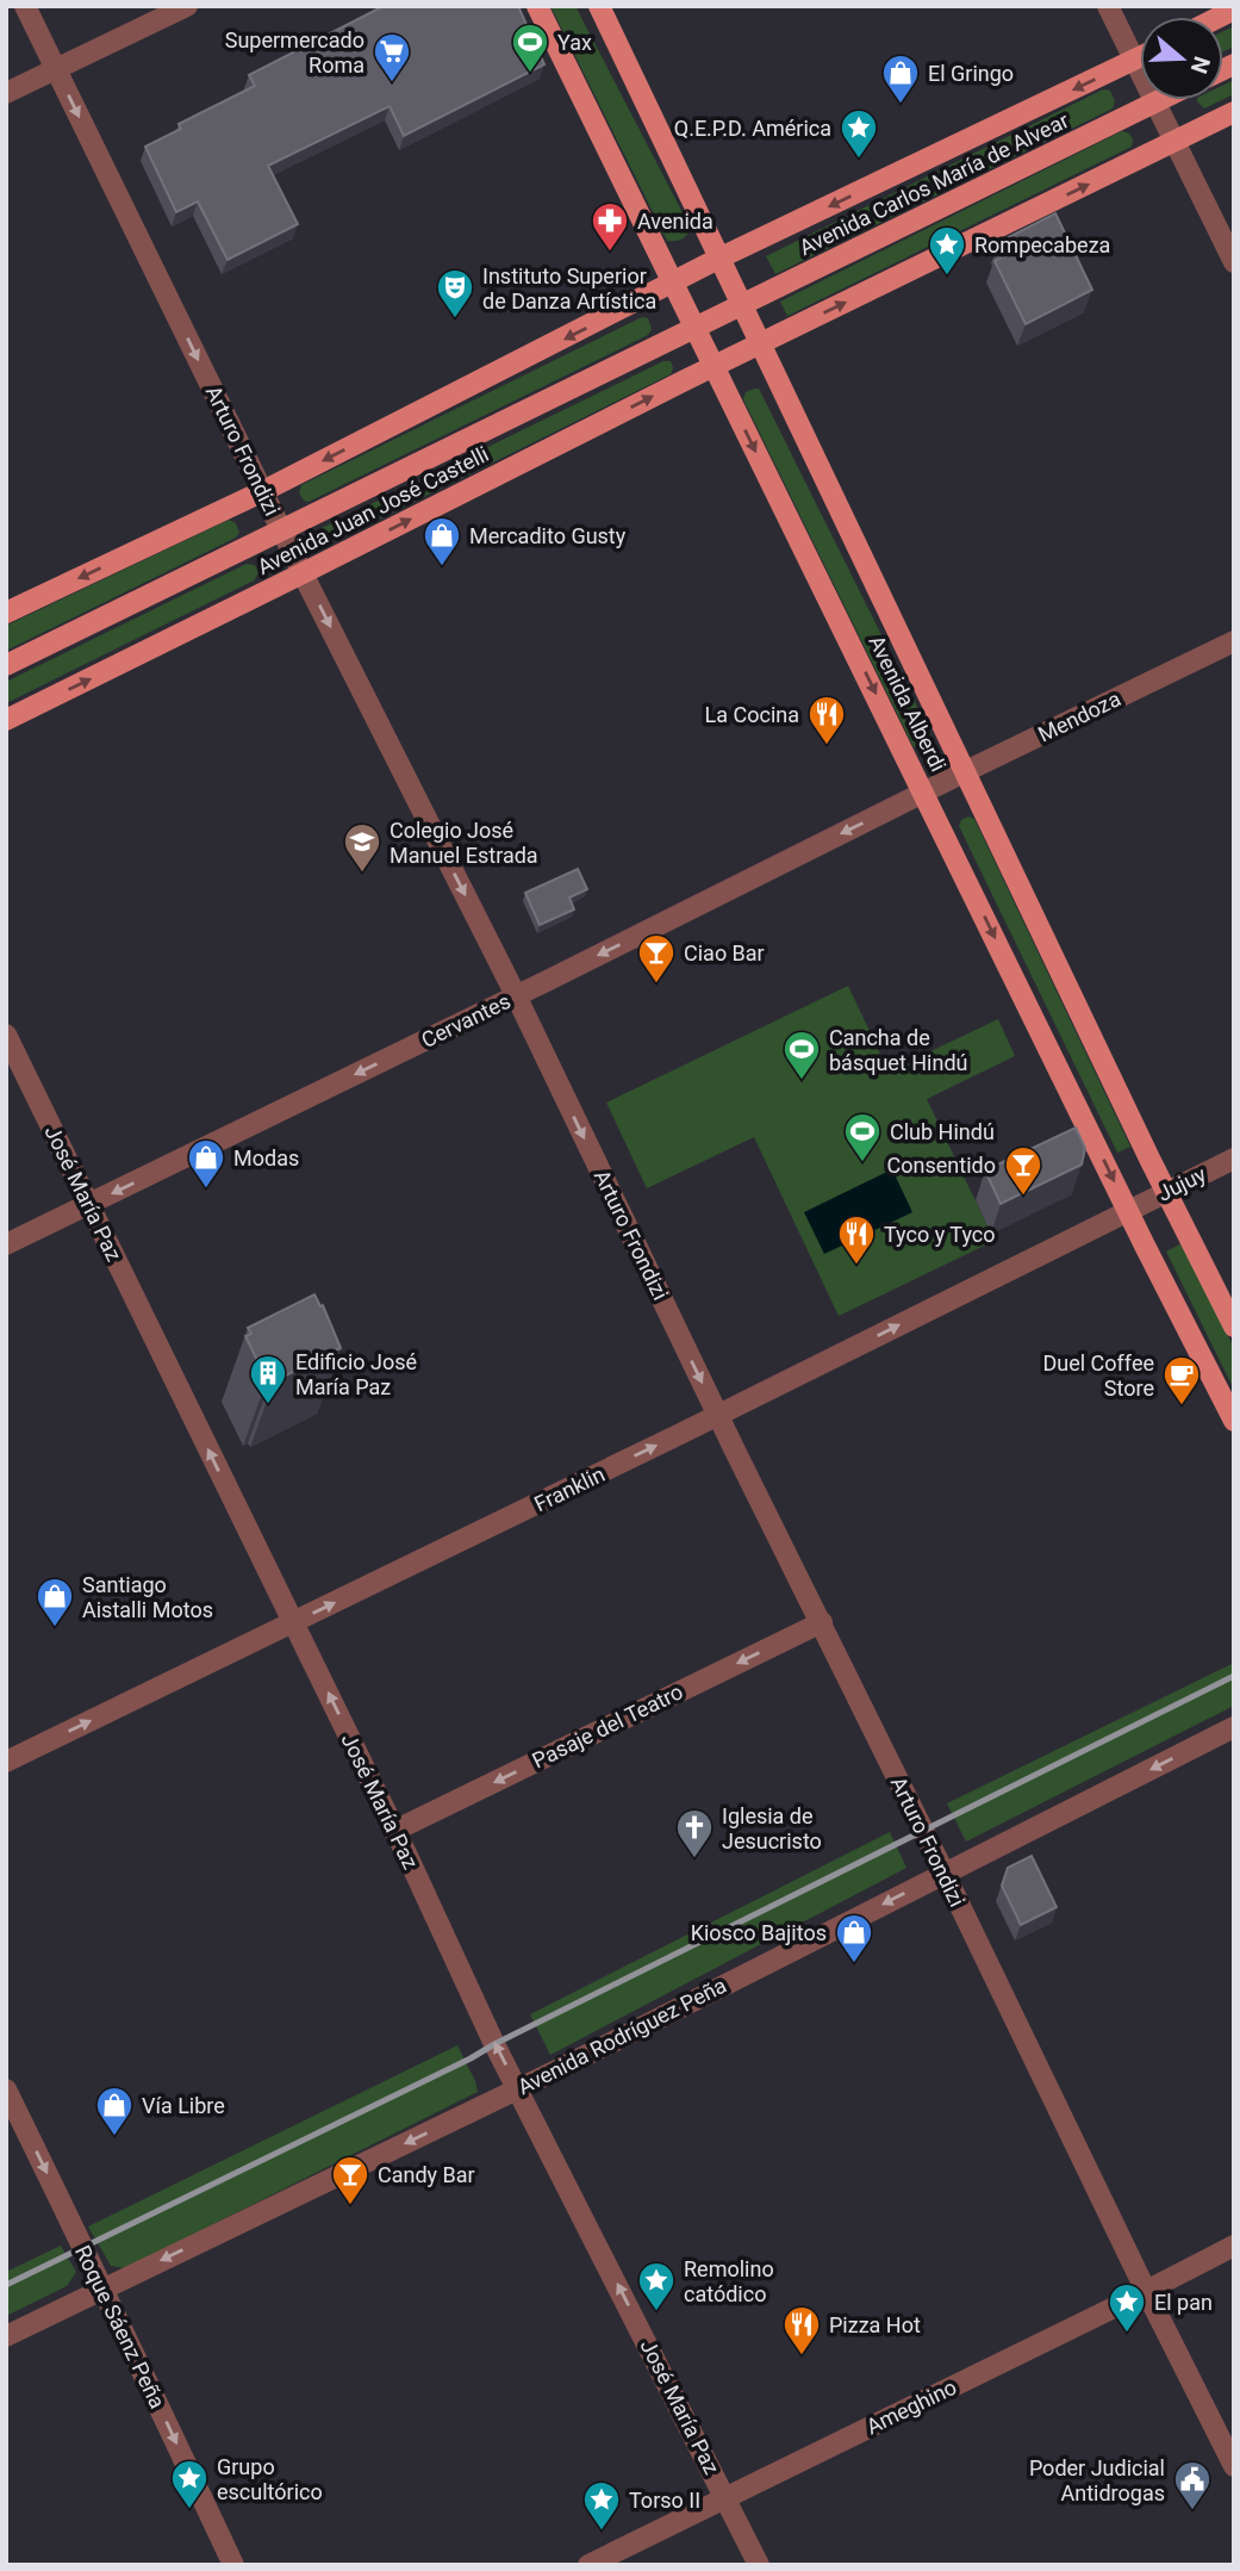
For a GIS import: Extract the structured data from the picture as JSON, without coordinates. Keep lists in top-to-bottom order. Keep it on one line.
{"streets":{"main road":["Avenida Carlos María de Alvear","Avenida Juan José Castelli","Avenida Alberdi"],"street":["Arturo Frondizi","Mendoza","Cervantes","Jujuy","José María Paz","Franklin","Pasaje del Teatro","Avenida Rodríguez Peña","Roque Sáenz Peña","Ameghino"]},"crossings":[["Avenida Carlos María de Alvear","Avenida Juan José Castelli"],["Avenida Carlos María de Alvear","Avenida Alberdi"],["Arturo Frondizi","Avenida Juan José Castelli"],["Arturo Frondizi","Cervantes"],["Arturo Frondizi","Franklin"],["Arturo Frondizi","Pasaje del Teatro"],["Arturo Frondizi","Avenida Rodríguez Peña"],["Arturo Frondizi","Ameghino"],["Avenida Juan José Castelli","Avenida Alberdi"],["Avenida Alberdi","Mendoza"],["Avenida Alberdi","Cervantes"],["Avenida Alberdi","Jujuy"],["Avenida Alberdi","Franklin"],["Mendoza","Cervantes"],["Cervantes","José María Paz"],["Jujuy","Franklin"],["José María Paz","Franklin"],["José María Paz","Pasaje del Teatro"],["José María Paz","Avenida Rodríguez Peña"],["José María Paz","Ameghino"],["Avenida Rodríguez Peña","Roque Sáenz Peña"]],"one_way":["Arturo Frondizi","Cervantes","José María Paz","Franklin","Pasaje del Teatro","Avenida Rodríguez Peña","Roque Sáenz Peña"],"places":{"sports":["Yax","Cancha de básquet Hindú","Club Hindú"],"supermarket":["Supermercado Roma"],"shop":["El Gringo","Mercadito Gusty","Modas","Santiago Aistalli Motos","Kiosco Bajitos","Vía Libre"],"place":["Q.E.P.D. América","Rompecabeza","Remolino catódico","El pan","Grupo escultórico","Torso II"],"pharmacy":["Avenida"],"theatre":["Instituto Superior de Danza Artística"],"restaurant":["La Cocina","Tyco y Tyco","Pizza Hot"],"school or university":["Colegio José Manuel Estrada"],"bar":["Ciao Bar","Consentido","Candy Bar"],"building":["Edificio José María Paz"],"cafe":["Duel Coffee Store"],"church":["Iglesia de Jesucristo"],"public building":["Poder Judicial Antidrogas"]},"north":"right"}
